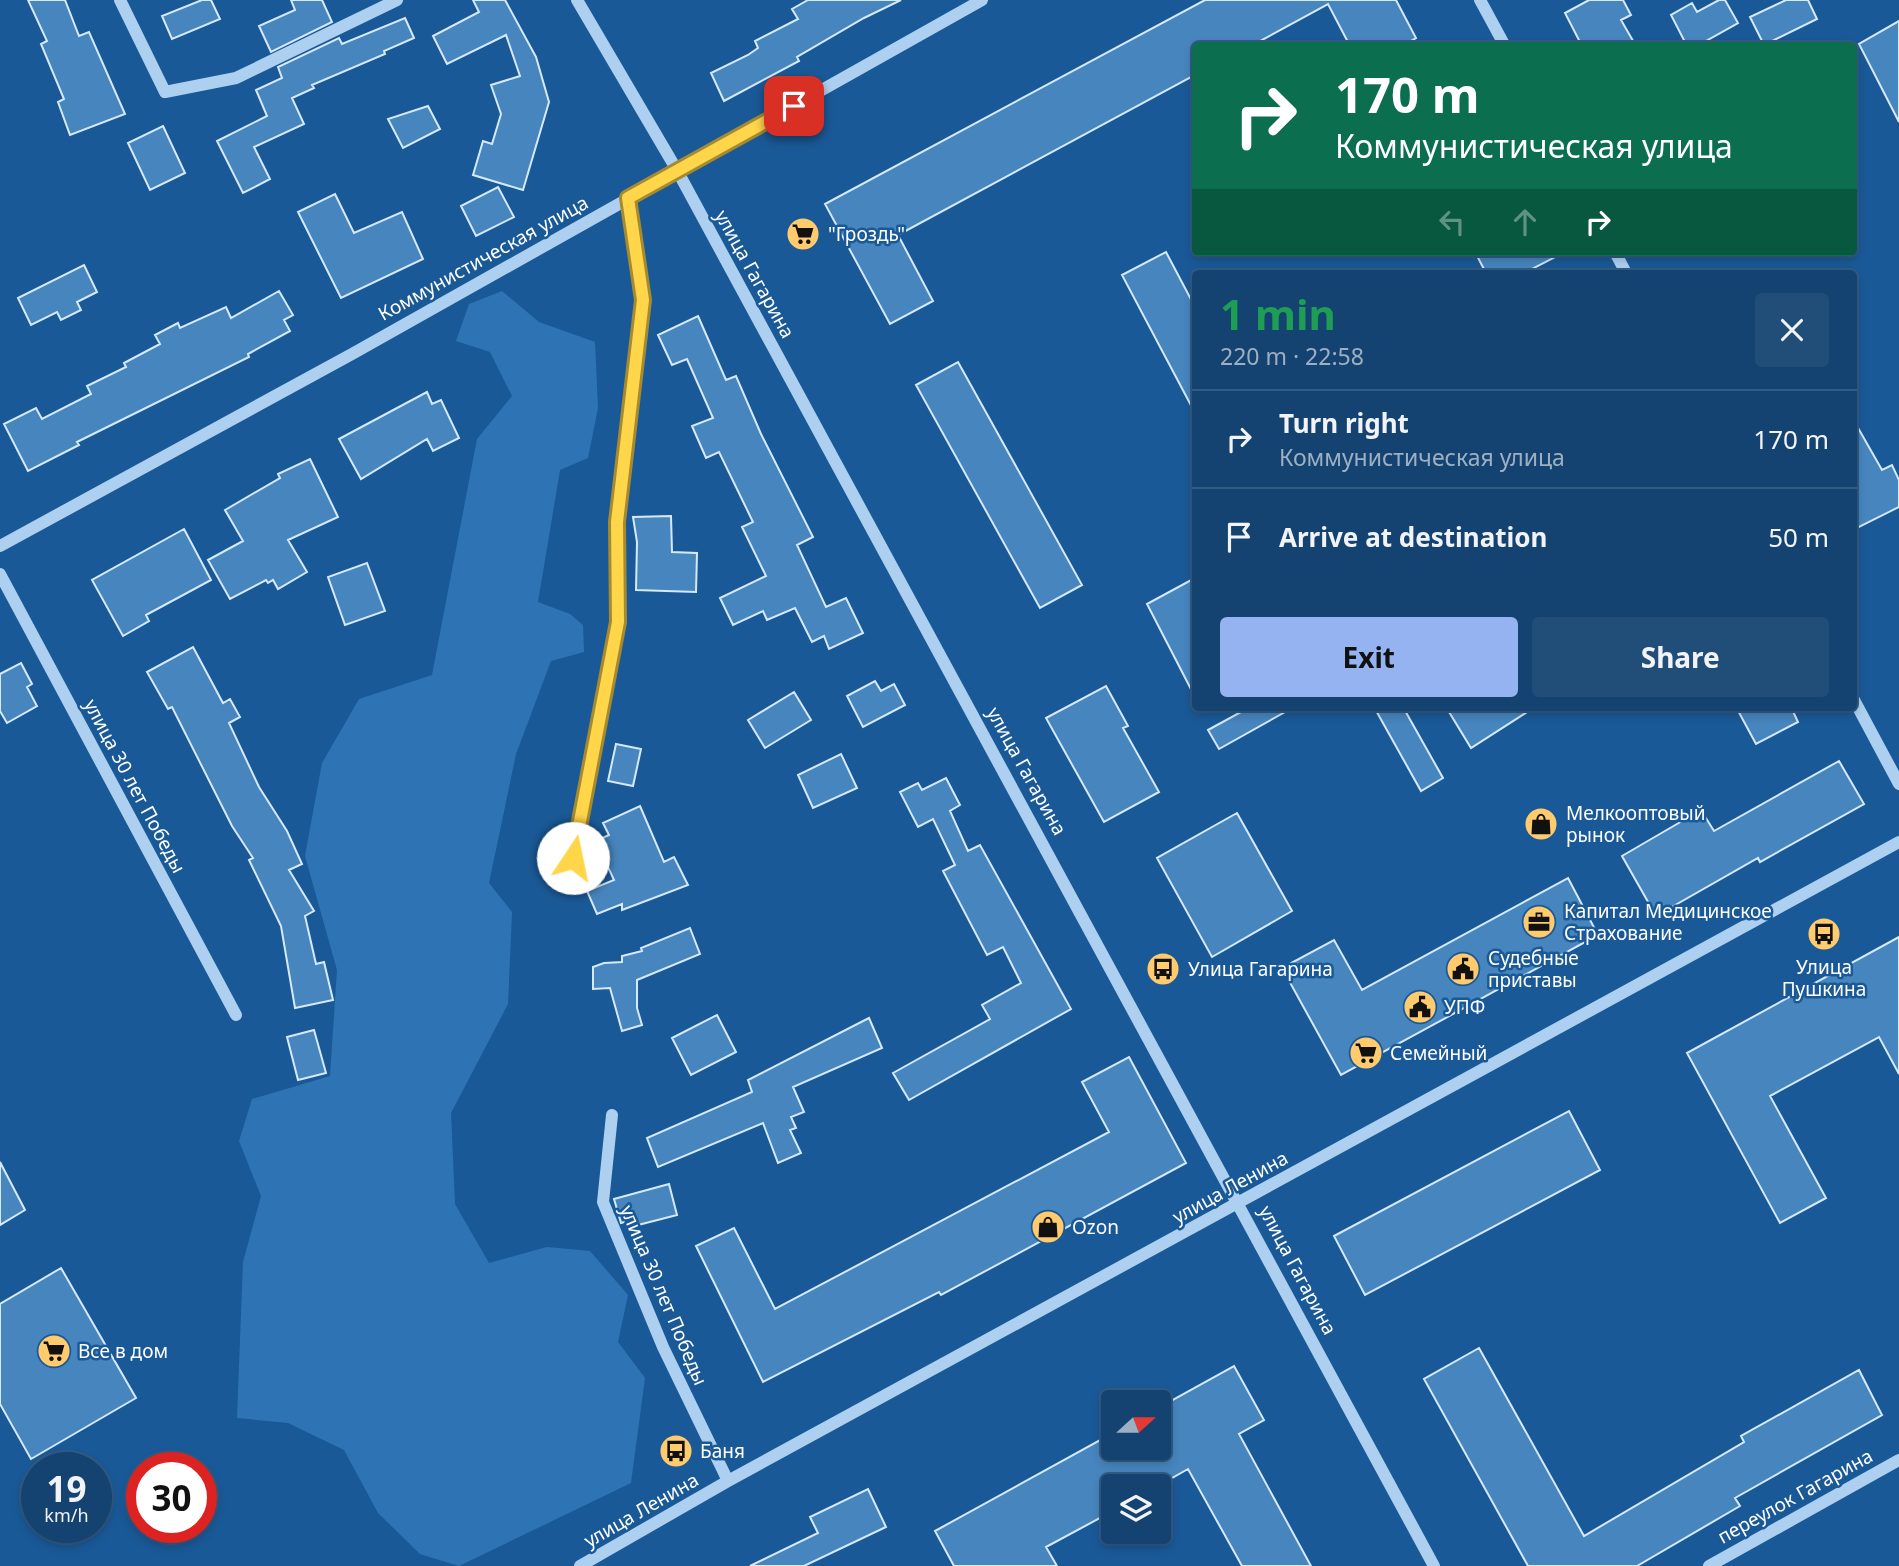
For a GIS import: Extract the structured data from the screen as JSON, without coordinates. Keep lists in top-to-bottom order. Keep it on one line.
{"streets":{"street":["Коммунистическая улица","улица Гагарина","улица 30 лет Победы","улица Ленина","переулок Гагарина"]},"crossings":[["Коммунистическая улица","улица Гагарина"],["улица Гагарина","улица Ленина"],["улица 30 лет Победы","улица Ленина"]],"places":{"supermarket":["\"Гроздь\"","Семейный","Все в дом"],"shop":["Мелкооптовый рынок","Ozon"],"office":["Капитал Медицинское Страхование"],"bus stop":["Улица Пушкина","Улица Гагарина","Баня"],"public building":["Судебные приставы","УПФ"]},"north":"right","page":{"turn":["170 m","Коммунистическая улица"],"heading":["1 min","220 m · 22:58"],"list":[{"name":"Turn right","note":"Коммунистическая улица","value":"170 m"},{"name":"Arrive at destination","value":"50 m"}],"buttons":["Exit","Share"],"speed":"19 km/h","limit":"30"}}
